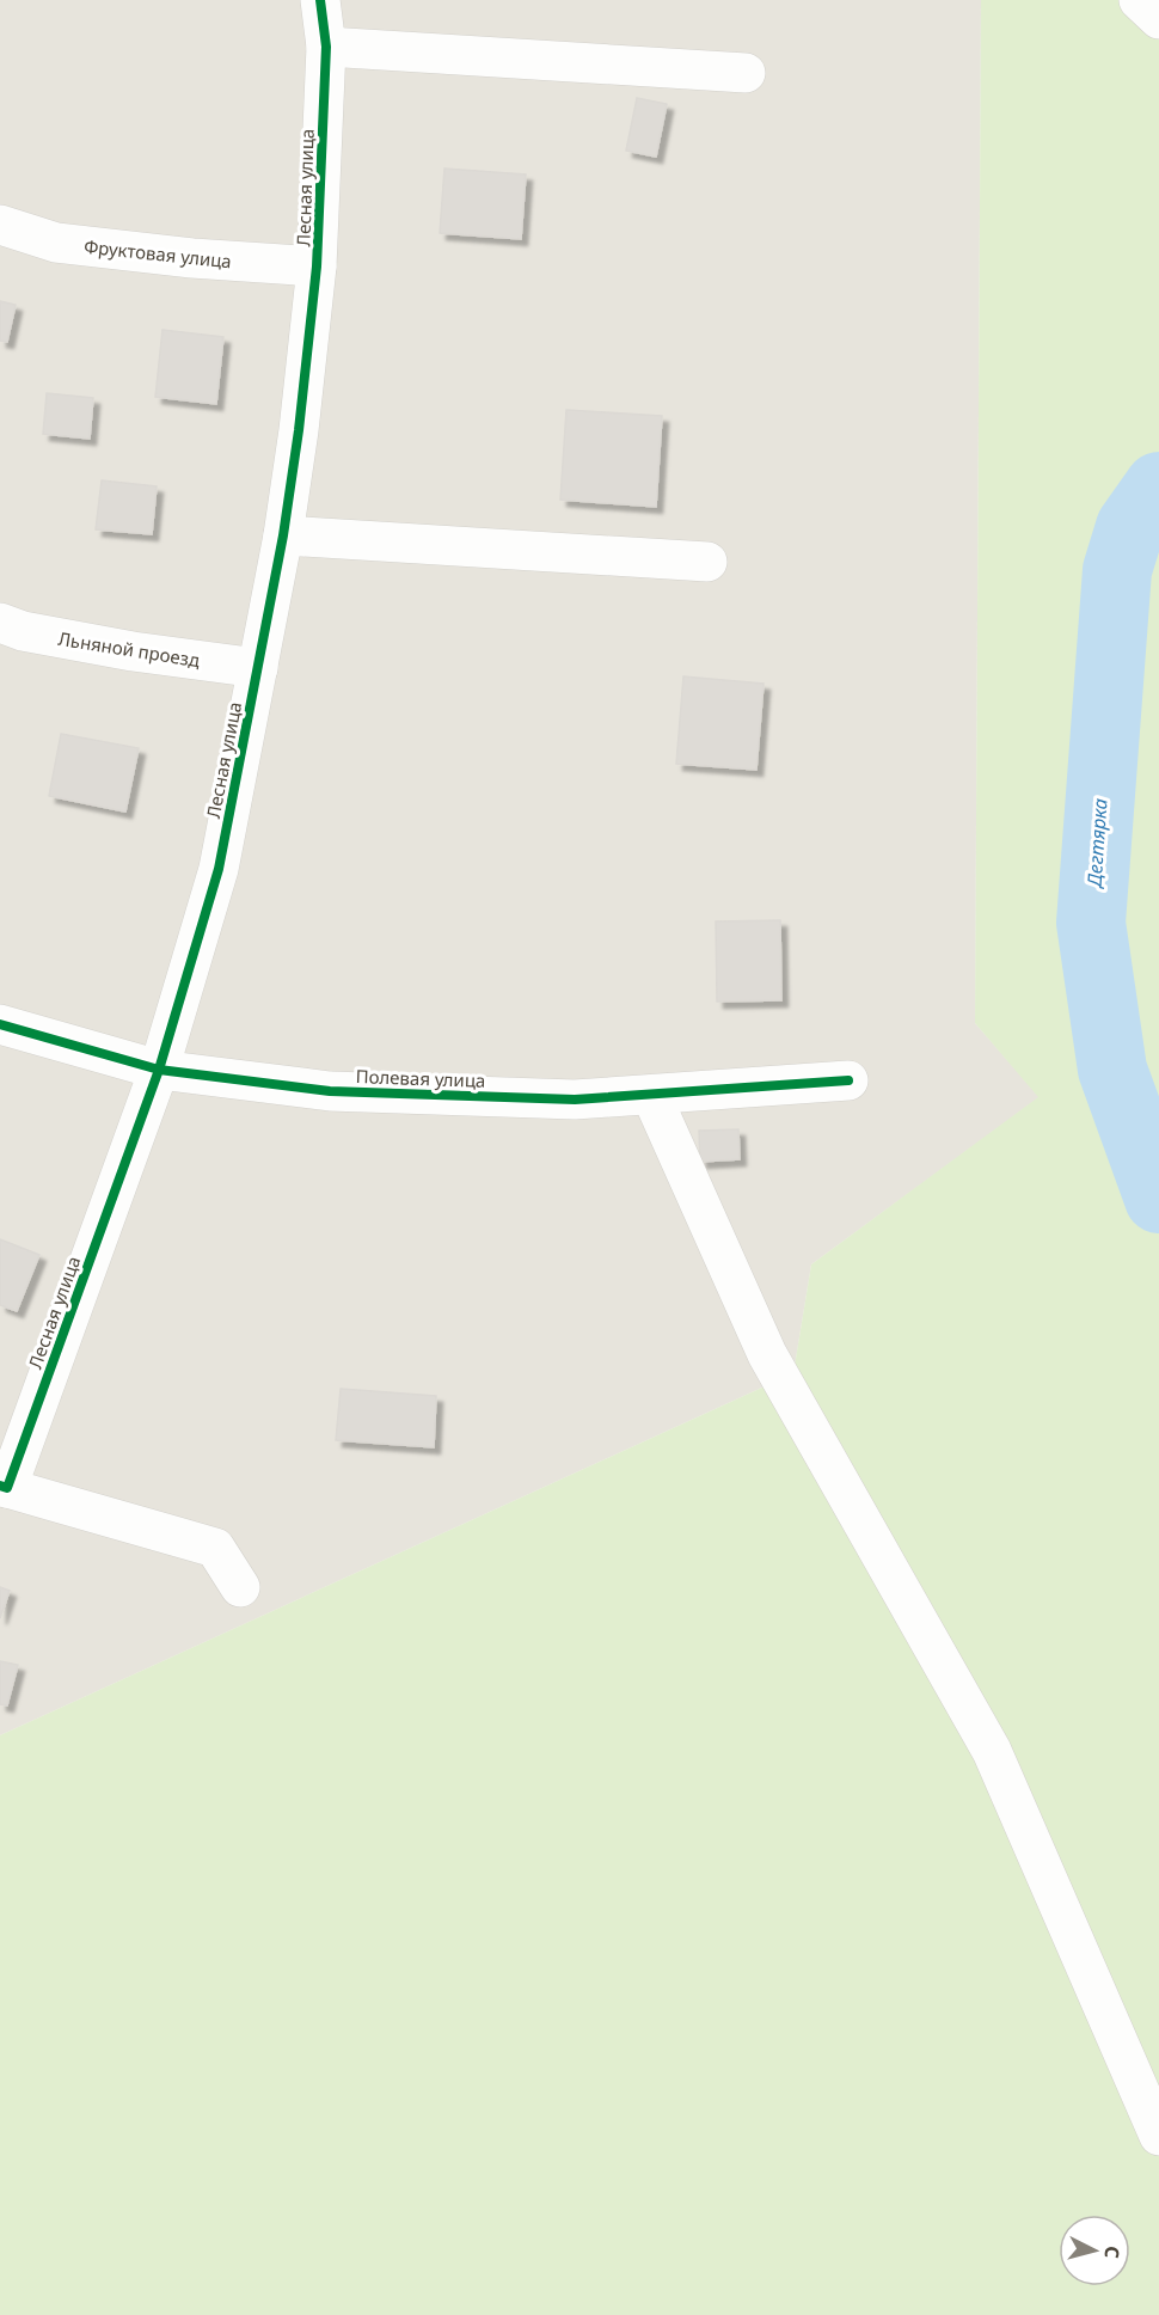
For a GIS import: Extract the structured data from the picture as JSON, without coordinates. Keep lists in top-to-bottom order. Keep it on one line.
{"streets":{"street":["Лесная улица","Фруктовая улица","Льняной проезд","Полевая улица"]},"crossings":[["Лесная улица","Фруктовая улица"],["Лесная улица","Льняной проезд"],["Лесная улица","Полевая улица"]],"water":["Дегтярка"],"north":"right"}
